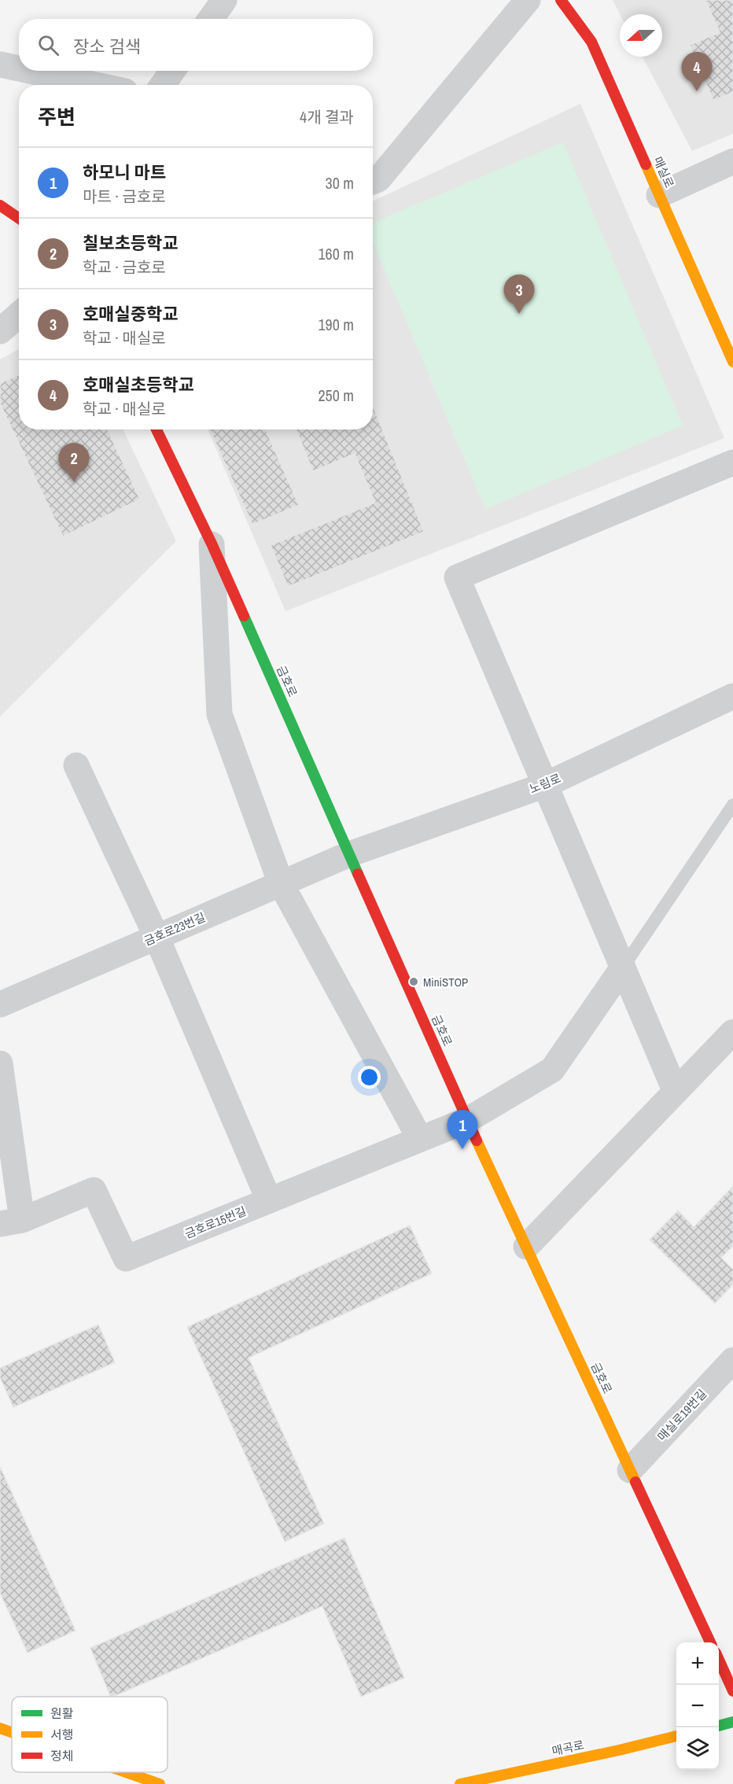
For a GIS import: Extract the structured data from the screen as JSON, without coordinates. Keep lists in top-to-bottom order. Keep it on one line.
{"streets":{"street":["매실로","금호로","노림로","금호로23번길","금호로15번길","매실로19번길","매곡로"]},"crossings":[["금호로","노림로"],["금호로","금호로23번길"],["금호로","금호로15번길"],["금호로","매실로19번길"],["노림로","금호로23번길"]],"places":["MiniSTOP"],"legend":["원활","서행","정체"],"north":"left","page":{"search":"장소 검색","pins":["4","3","2","1"],"heading":["주변","4개 결과"],"list":[{"mark":"1","name":"하모니 마트","note":"마트 · 금호로","value":"30 m"},{"mark":"2","name":"칠보초등학교","note":"학교 · 금호로","value":"160 m"},{"mark":"3","name":"호매실중학교","note":"학교 · 매실로","value":"190 m"},{"mark":"4","name":"호매실초등학교","note":"학교 · 매실로","value":"250 m"}],"map_buttons":["+","−"]}}
